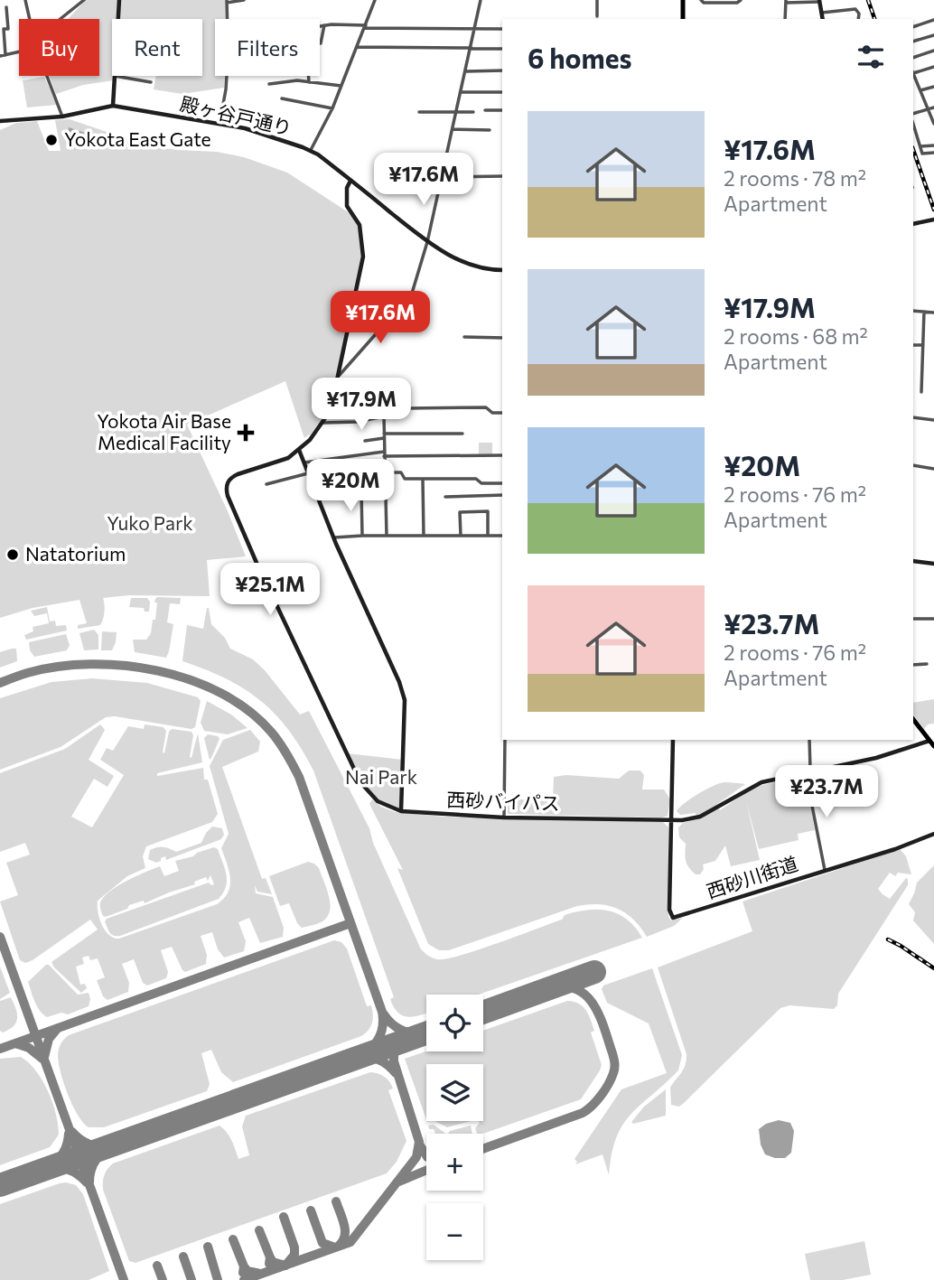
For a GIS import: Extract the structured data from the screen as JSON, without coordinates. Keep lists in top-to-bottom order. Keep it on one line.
{"streets":{"street":["殿ヶ谷戸通り","西砂バイパス","西砂川街道"]},"crossings":[["殿ヶ谷戸通り","西砂バイパス"],["西砂バイパス","西砂川街道"]],"parks":["Yuko Park","Nai Park"],"places":{"other":["Yokota East Gate","Natatorium"],"health":["Yokota Air Base Medical Facility"]},"page":{"chip":["Buy","Rent","Filters"],"heading":"6 homes","list":[{"name":"¥17.6M","note":"2 rooms · 78 m² · Apartment"},{"name":"¥17.9M","note":"2 rooms · 68 m² · Apartment"},{"name":"¥20M","note":"2 rooms · 76 m² · Apartment"},{"name":"¥23.7M","note":"2 rooms · 76 m² · Apartment"}],"price":["¥17.6M","¥17.6M","¥17.9M","¥20M","¥25.1M","¥23.7M"],"map_buttons":["+","−"]}}
